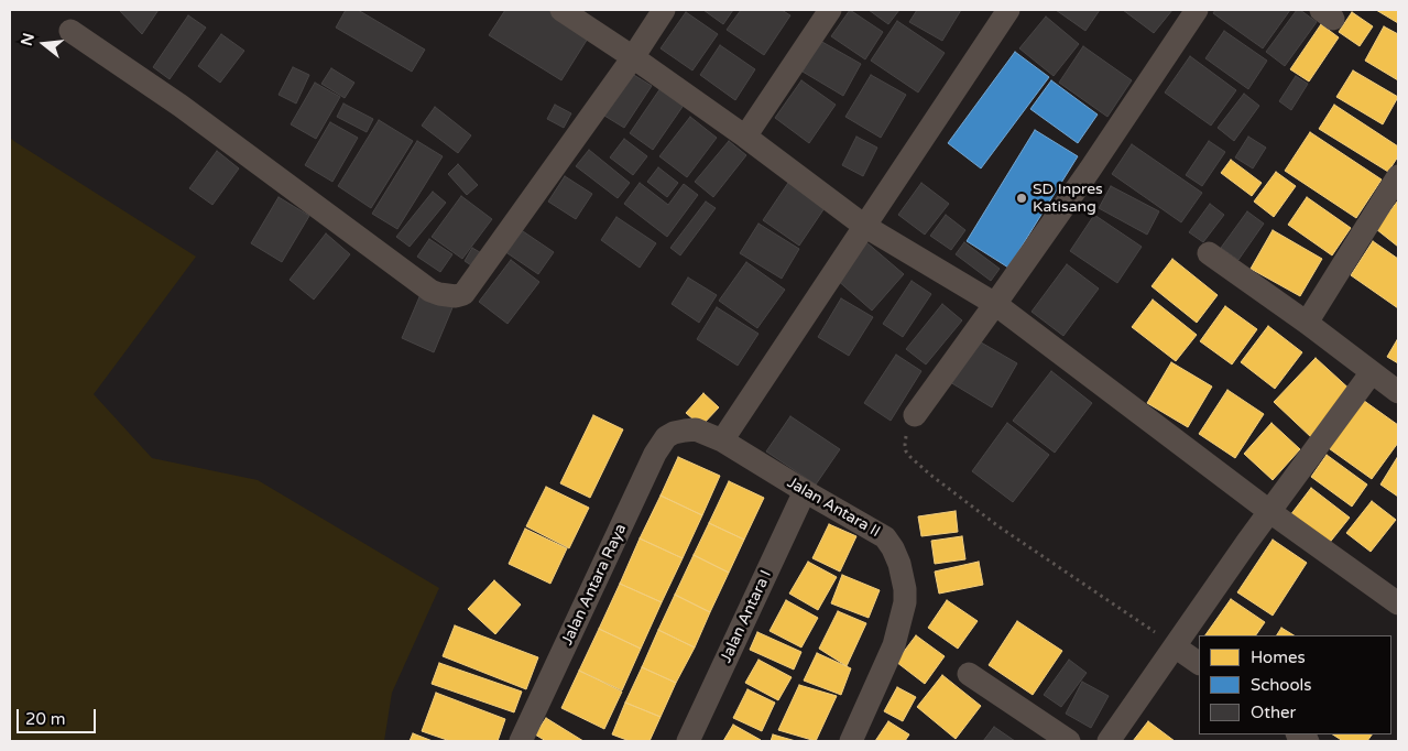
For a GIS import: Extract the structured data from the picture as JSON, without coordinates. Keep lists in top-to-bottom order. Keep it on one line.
{"streets":{"street":["Jalan Antara II","Jalan Antara Raya","Jalan Antara I"]},"crossings":[["Jalan Antara II","Jalan Antara Raya"],["Jalan Antara II","Jalan Antara I"]],"places":["SD Inpres Katisang"],"legend":["Homes","Schools","Other"],"scale_bar":"20 m","north":"left"}
